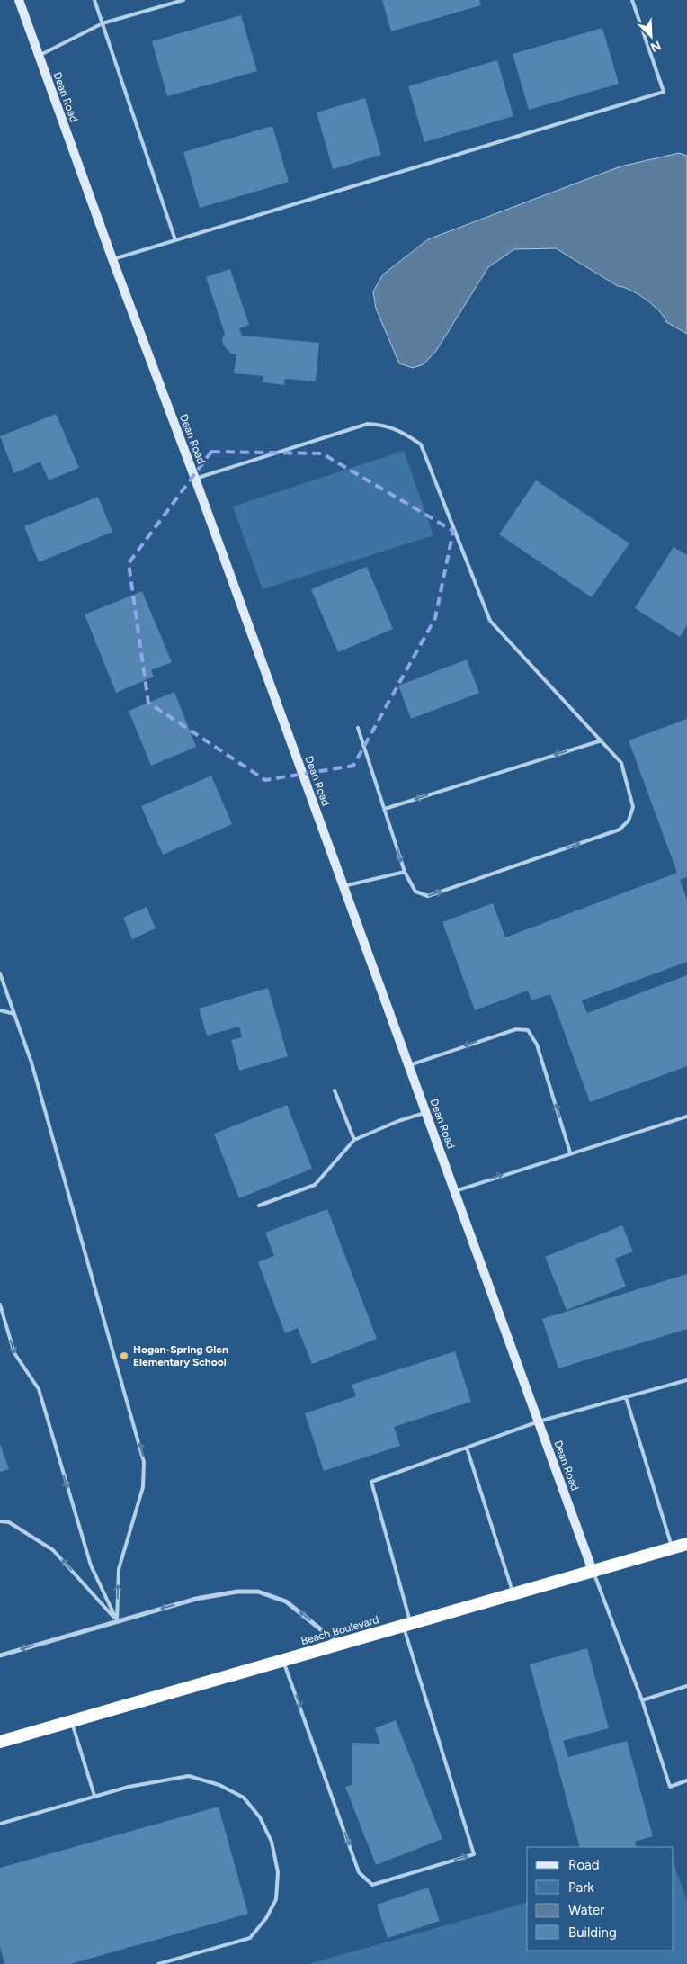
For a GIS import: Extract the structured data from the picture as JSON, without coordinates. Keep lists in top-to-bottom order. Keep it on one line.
{"streets":{"highway":["Beach Boulevard"],"main road":["Dean Road"]},"crossings":[["Dean Road","Beach Boulevard"]],"places":["Hogan-Spring Glen Elementary School"],"legend":["Road","Park","Water","Building"],"north":"bottom right"}
